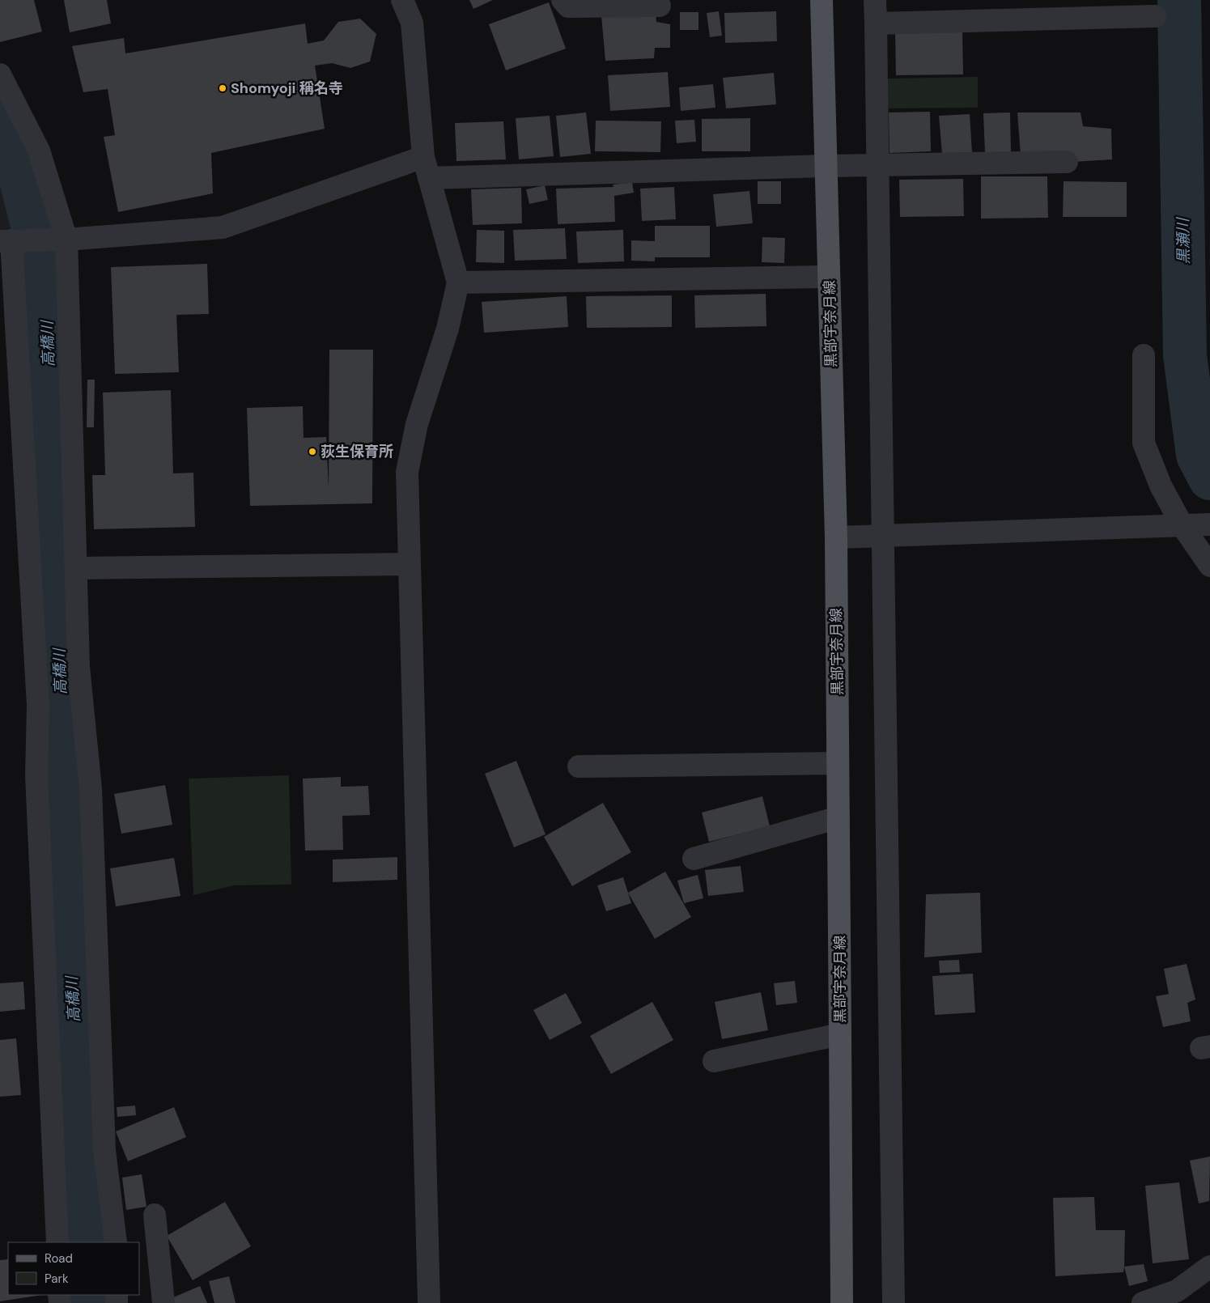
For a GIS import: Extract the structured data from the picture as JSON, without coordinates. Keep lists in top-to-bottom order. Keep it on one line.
{"streets":{"main road":["黒部宇奈月線"]},"water":["黒瀬川","高橋川"],"places":["Shomyoji 稱名寺","荻生保育所"],"legend":["Road","Park"]}
